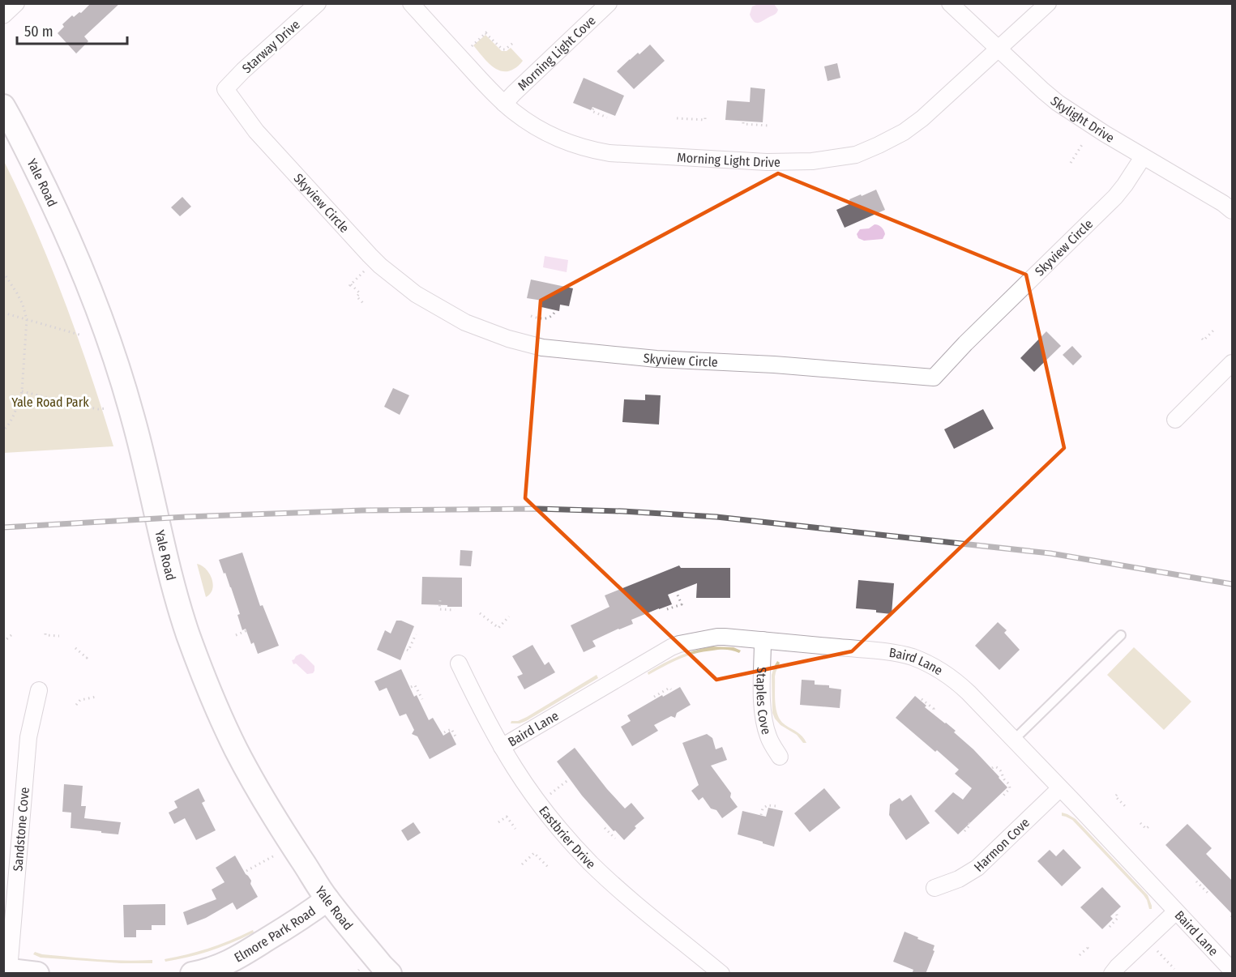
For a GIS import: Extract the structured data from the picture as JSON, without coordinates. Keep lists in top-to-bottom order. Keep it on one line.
{"streets":{"main road":["Yale Road","Elmore Park Road"],"street":["Starway Drive","Morning Light Cove","Skylight Drive","Morning Light Drive","Skyview Circle","Baird Lane","Staples Cove","Sandstone Cove","Eastbrier Drive","Harmon Cove"]},"crossings":[["Starway Drive","Skyview Circle"],["Morning Light Cove","Morning Light Drive"],["Skylight Drive","Morning Light Drive"],["Skylight Drive","Skyview Circle"],["Yale Road","Elmore Park Road"],["Baird Lane","Staples Cove"],["Baird Lane","Eastbrier Drive"],["Baird Lane","Harmon Cove"]],"parks":["Yale Road Park"],"scale_bar":"50 m"}
